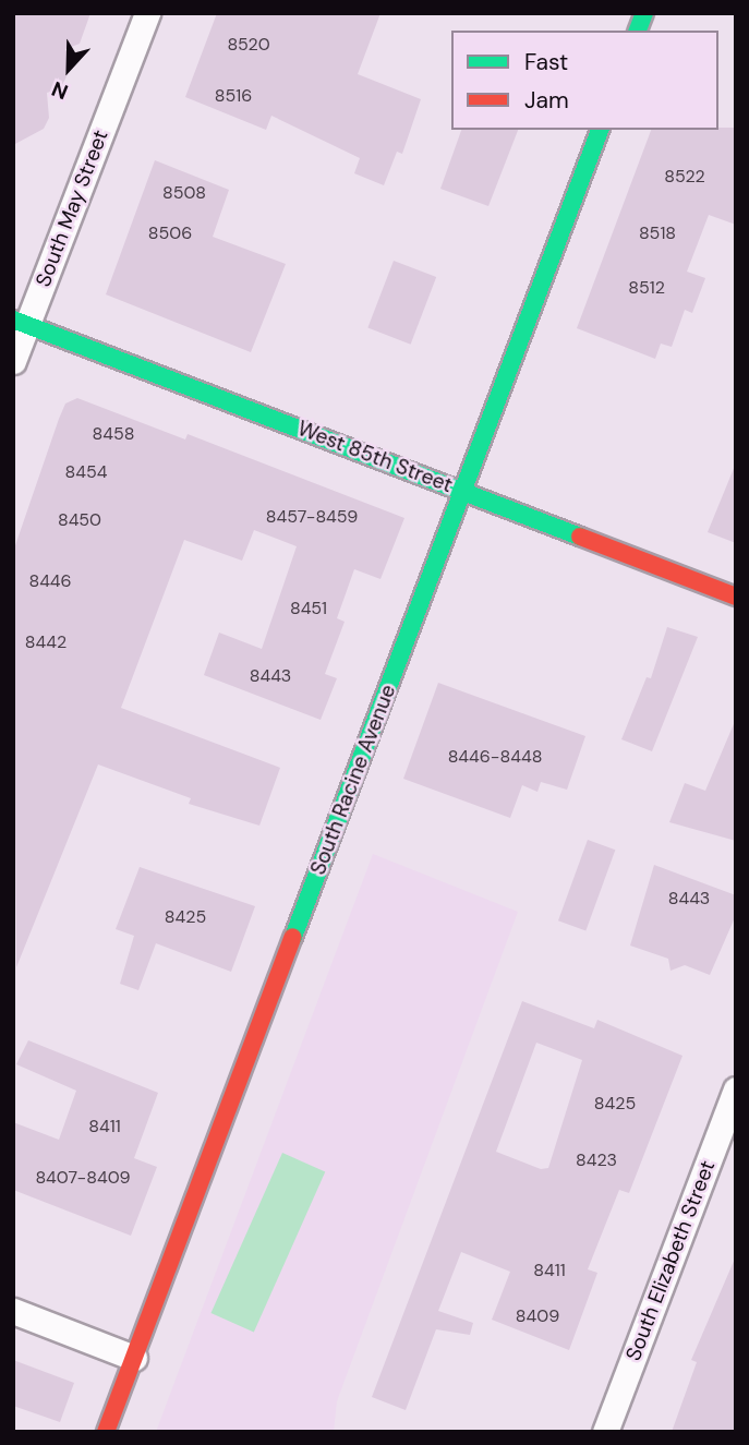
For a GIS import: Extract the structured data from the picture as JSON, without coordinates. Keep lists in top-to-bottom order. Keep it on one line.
{"streets":{"street":["South May Street","West 85th Street","South Racine Avenue","South Elizabeth Street"]},"crossings":[["South May Street","West 85th Street"],["West 85th Street","South Racine Avenue"]],"house_numbers":["8520","8516","8522","8508","8506","8518","8512","8458","8454","8457-8459","8450","8446","8451","8442","8443","8446-8448","8443","8425","8425","8411","8423","8407-8409","8411","8409"],"legend":["Fast","Jam"],"north":"bottom"}
